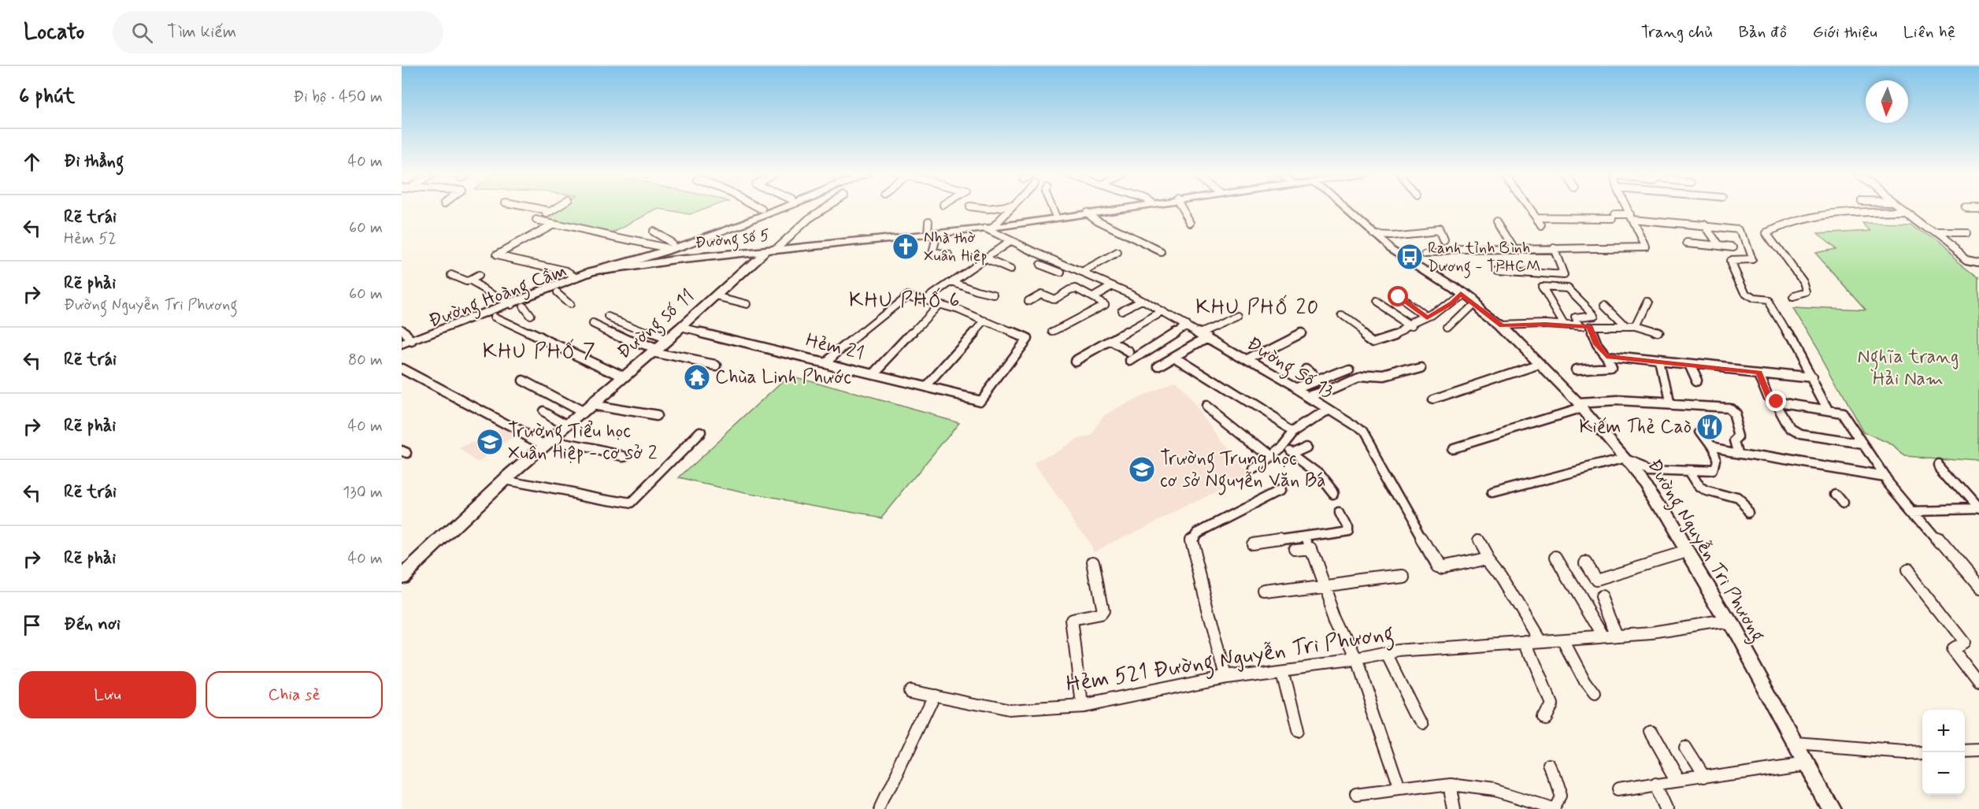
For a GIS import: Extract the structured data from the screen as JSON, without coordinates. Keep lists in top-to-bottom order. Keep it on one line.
{"streets":{"main road":["Đường số 5","Đường Hoàng Cầm","Đường số 11","Đường Nguyễn Tri Phương"],"street":["Hẻm 21","Đường Số 13","Hẻm 521 Đường Nguyễn Tri Phương"]},"crossings":[["Đường số 5","Đường Hoàng Cầm"],["Đường số 5","Đường số 11"],["Đường số 5","Đường Số 13"],["Đường số 11","Hẻm 21"],["Đường Nguyễn Tri Phương","Hẻm 521 Đường Nguyễn Tri Phương"]],"districts":["KHU PHỐ 6","KHU PHỐ 20","KHU PHỐ 7"],"parks":["Nghĩa trang Hải Nam"],"places":{"church":["Nhà thờ Xuân Hiệp"],"bus stop":["Ranh tỉnh Bình Dương - TPHCM"],"temple":["Chùa Linh Phước"],"restaurant":["Kiếm Thẻ Caò"],"school or university":["Trường Tiểu học Xuân Hiệp - cơ sở 2","Trường Trung học cơ sở Nguyễn Văn Bá"]},"north":"bottom","page":{"header":"Locato","search":"Tìm kiếm","nav":["Trang chủ","Bản đồ","Giới thiệu","Liên hệ"],"heading":["6 phút","Đi bộ · 450 m"],"list":[["Đi thẳng","40 m"],["Rẽ trái","Hẻm 52","60 m"],["Rẽ phải","Đường Nguyễn Tri Phương","60 m"],["Rẽ trái","80 m"],["Rẽ phải","40 m"],["Rẽ trái","130 m"],["Rẽ phải","40 m"],"Đến nơi"],"buttons":["Lưu","Chia sẻ"],"map_buttons":["+","−"]}}
